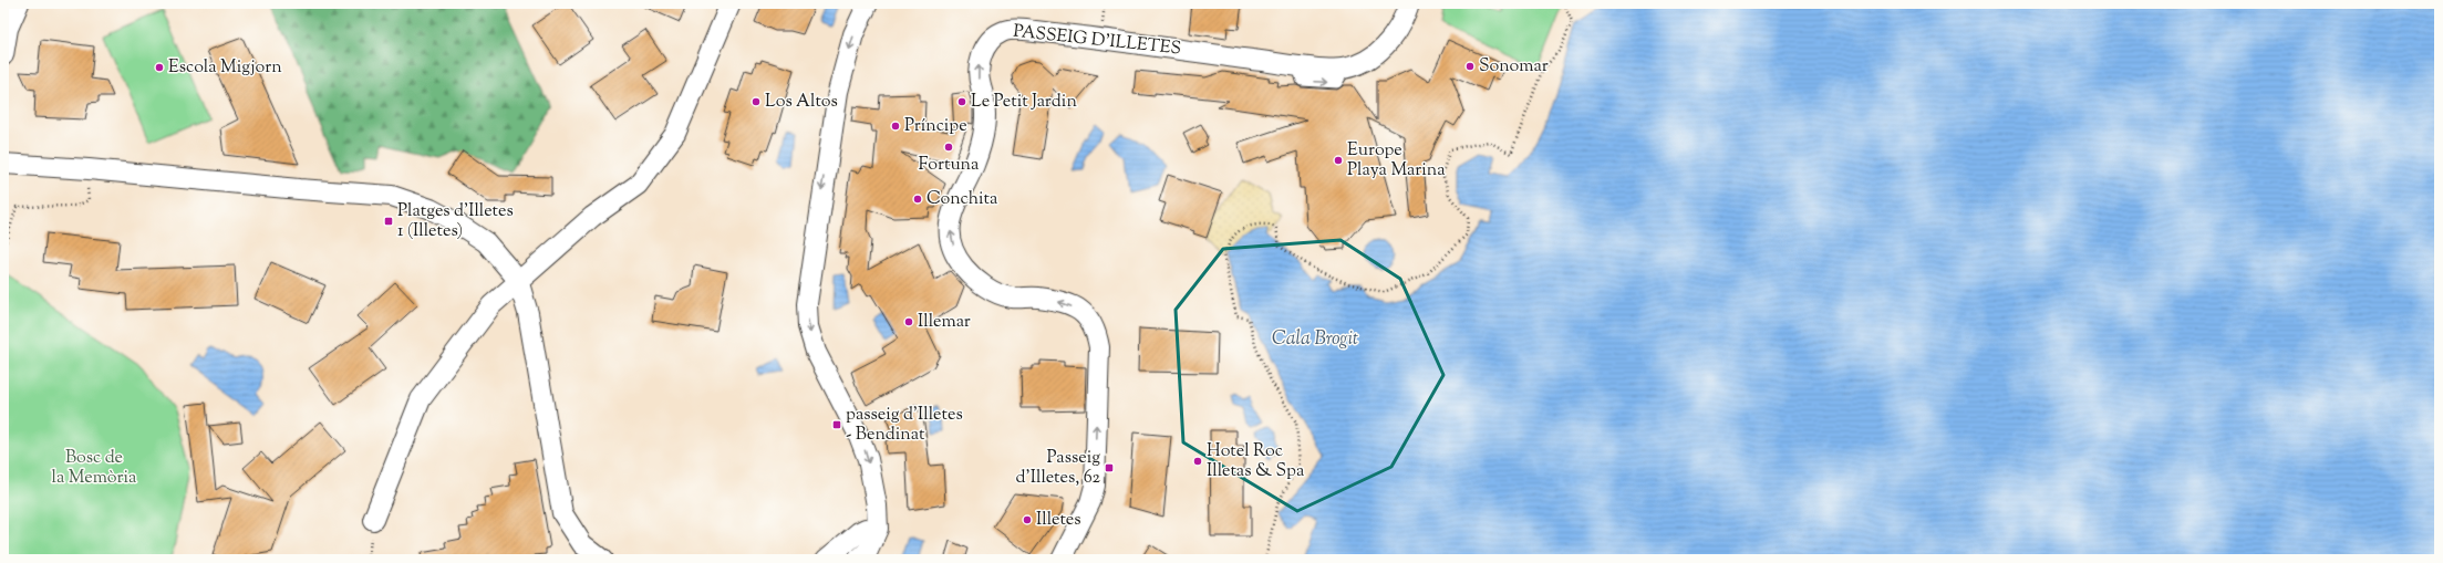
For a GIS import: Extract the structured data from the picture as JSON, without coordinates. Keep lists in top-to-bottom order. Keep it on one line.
{"streets":{"street":["PASSEIG D'ILLETES"]},"water":["Cala Brogit"],"parks":["Bosc de la Memòria"],"places":{"other":["Sonomar","Escola Migjorn","Los Altos","Le Petit Jardin","Príncipe","Fortuna","Europe Playa Marina","Conchita","Illemar","Hotel Roc Illetas & Spa","Illetes"],"transit":["Platges d'Illetes 1 (Illetes)","passeig d'Illetes - Bendinat","Passeig d'Illetes, 62"]}}
